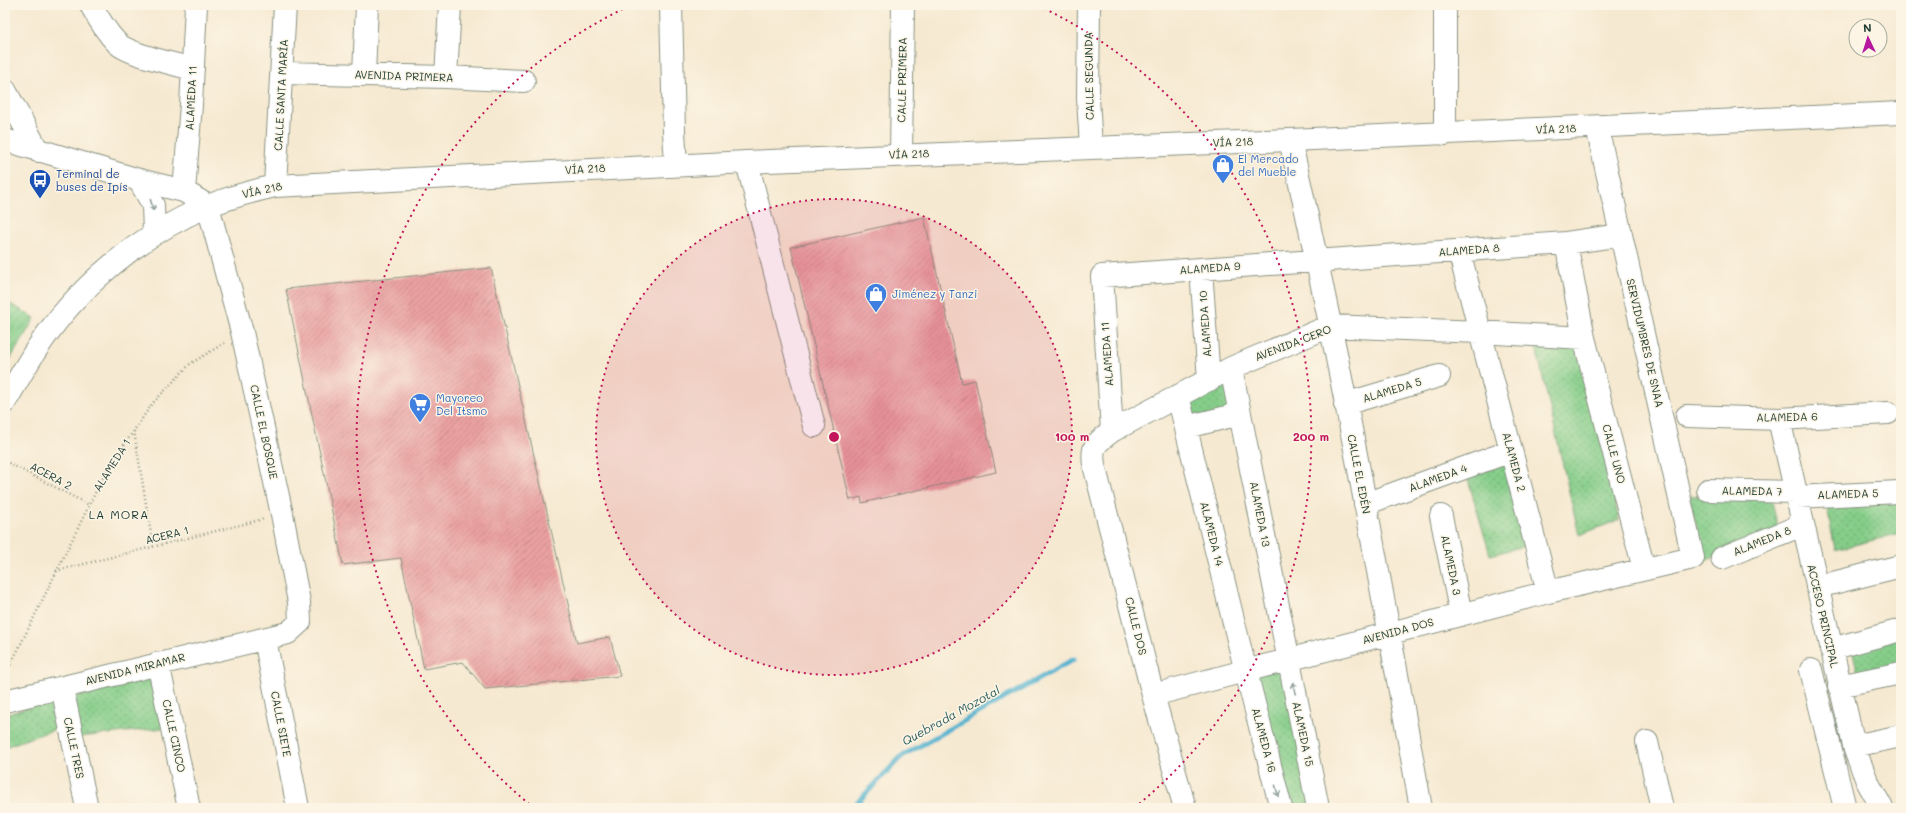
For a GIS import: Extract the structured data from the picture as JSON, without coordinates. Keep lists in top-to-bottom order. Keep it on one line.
{"streets":{"street":["AVENIDA PRIMERA","CALLE SEGUNDA","CALLE PRIMERA","CALLE SANTA MARÍA","ALAMEDA 11","VÍA 218","ALAMEDA 8","ALAMEDA 9","ALAMEDA 10","AVENIDA CERO","SERVIDUMBRES DE SNAA","ALAMEDA 5","ALAMEDA 6","CALLE EL BOSQUE","CALLE UNO","ALAMEDA 2","CALLE EL EDÉN","ALAMEDA 4","ALAMEDA 7","ALAMEDA 13","ALAMEDA 14","ALAMEDA 3","ACCESO PRINCIPAL","CALLE DOS","AVENIDA DOS","AVENIDA MIRAMAR","CALLE SIETE","ALAMEDA 15","CALLE CINCO","ALAMEDA 16","CALLE TRES"],"path":["ALAMEDA 1","ACERA 2","ACERA 1"]},"crossings":[["AVENIDA PRIMERA","CALLE SANTA MARÍA"],["CALLE SEGUNDA","VÍA 218"],["CALLE PRIMERA","VÍA 218"],["CALLE SANTA MARÍA","VÍA 218"],["ALAMEDA 11","ALAMEDA 9"],["ALAMEDA 11","AVENIDA CERO"],["ALAMEDA 11","CALLE DOS"],["VÍA 218","SERVIDUMBRES DE SNAA"],["VÍA 218","CALLE EL BOSQUE"],["VÍA 218","CALLE EL EDÉN"],["ALAMEDA 8","ALAMEDA 9"],["ALAMEDA 8","SERVIDUMBRES DE SNAA"],["ALAMEDA 8","CALLE EL EDÉN"],["ALAMEDA 8","ACCESO PRINCIPAL"],["ALAMEDA 9","ALAMEDA 10"],["ALAMEDA 9","CALLE EL EDÉN"],["ALAMEDA 10","AVENIDA CERO"],["AVENIDA CERO","CALLE UNO"],["AVENIDA CERO","ALAMEDA 2"],["AVENIDA CERO","CALLE EL EDÉN"],["AVENIDA CERO","ALAMEDA 13"],["AVENIDA CERO","ALAMEDA 14"],["AVENIDA CERO","CALLE DOS"],["SERVIDUMBRES DE SNAA","CALLE UNO"],["SERVIDUMBRES DE SNAA","AVENIDA DOS"],["ALAMEDA 5","CALLE EL EDÉN"],["ALAMEDA 5","ALAMEDA 7"],["ALAMEDA 5","ACCESO PRINCIPAL"],["ALAMEDA 6","ACCESO PRINCIPAL"],["CALLE EL BOSQUE","ALAMEDA 1"],["CALLE EL BOSQUE","ACERA 1"],["CALLE EL BOSQUE","AVENIDA MIRAMAR"],["CALLE EL BOSQUE","CALLE SIETE"],["CALLE UNO","AVENIDA DOS"],["ALAMEDA 2","ALAMEDA 4"],["ALAMEDA 2","AVENIDA DOS"],["ALAMEDA 1","ACERA 2"],["ALAMEDA 1","ACERA 1"],["CALLE EL EDÉN","ALAMEDA 4"],["CALLE EL EDÉN","AVENIDA DOS"],["ALAMEDA 7","ACCESO PRINCIPAL"],["ALAMEDA 13","AVENIDA DOS"],["ALAMEDA 13","ALAMEDA 15"],["ALAMEDA 14","AVENIDA DOS"],["ALAMEDA 14","ALAMEDA 16"],["ALAMEDA 3","AVENIDA DOS"],["CALLE DOS","AVENIDA DOS"],["AVENIDA DOS","ALAMEDA 15"],["AVENIDA DOS","ALAMEDA 16"],["AVENIDA MIRAMAR","CALLE SIETE"],["AVENIDA MIRAMAR","CALLE CINCO"],["AVENIDA MIRAMAR","CALLE TRES"]],"one_way":["ALAMEDA 15","ALAMEDA 16"],"districts":["LA MORA"],"water":["Quebrada Mozotal"],"places":{"shop":["El Mercado del Mueble","Jiménez y Tanzi"],"bus stop":["Terminal de buses de Ipís"],"supermarket":["Mayoreo Del Itsmo"]},"north":"top","rings":["100 m","200 m"]}
